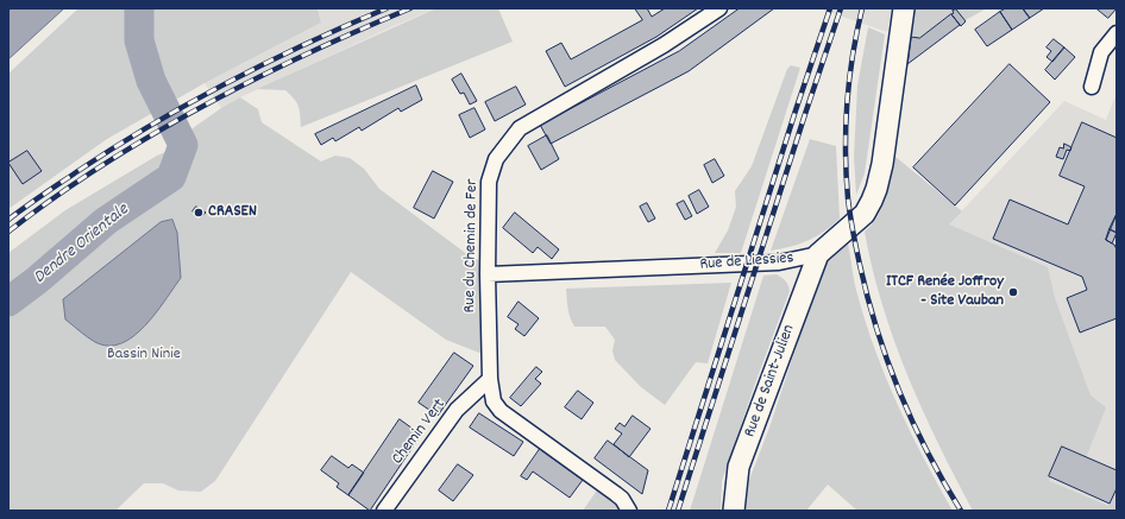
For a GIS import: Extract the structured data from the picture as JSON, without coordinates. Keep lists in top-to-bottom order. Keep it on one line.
{"streets":{"street":["Rue du Chemin de Fer","Rue de Liessies","Rue de Saint-Julien","Chemin Vert"]},"crossings":[["Rue du Chemin de Fer","Rue de Liessies"],["Rue du Chemin de Fer","Chemin Vert"],["Rue de Liessies","Rue de Saint-Julien"]],"water":["Dendre Orientale"],"parks":["Bassin Ninie"],"places":["CRASEN","ITCF Renée Joffroy - Site Vauban"]}
